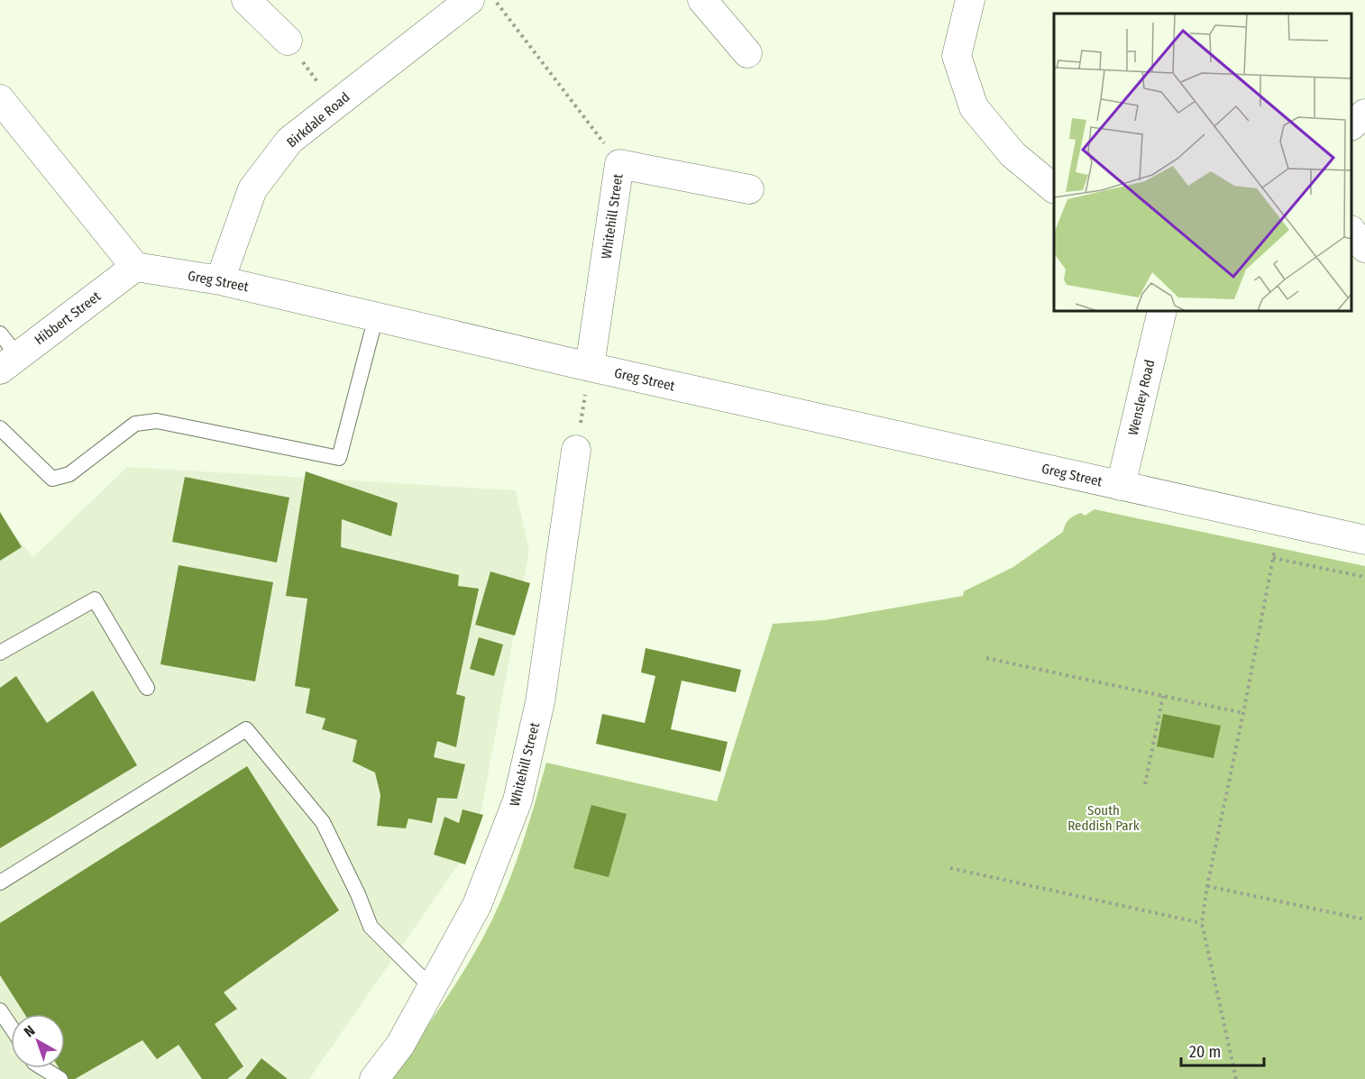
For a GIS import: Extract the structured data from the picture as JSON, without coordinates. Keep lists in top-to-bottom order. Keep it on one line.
{"streets":{"street":["Birkdale Road","Whitehill Street","Greg Street","Hibbert Street","Wensley Road"]},"crossings":[["Birkdale Road","Greg Street"],["Whitehill Street","Greg Street"],["Greg Street","Hibbert Street"],["Greg Street","Wensley Road"]],"parks":["South Reddish Park"],"scale_bar":"20 m","north":"top left"}
